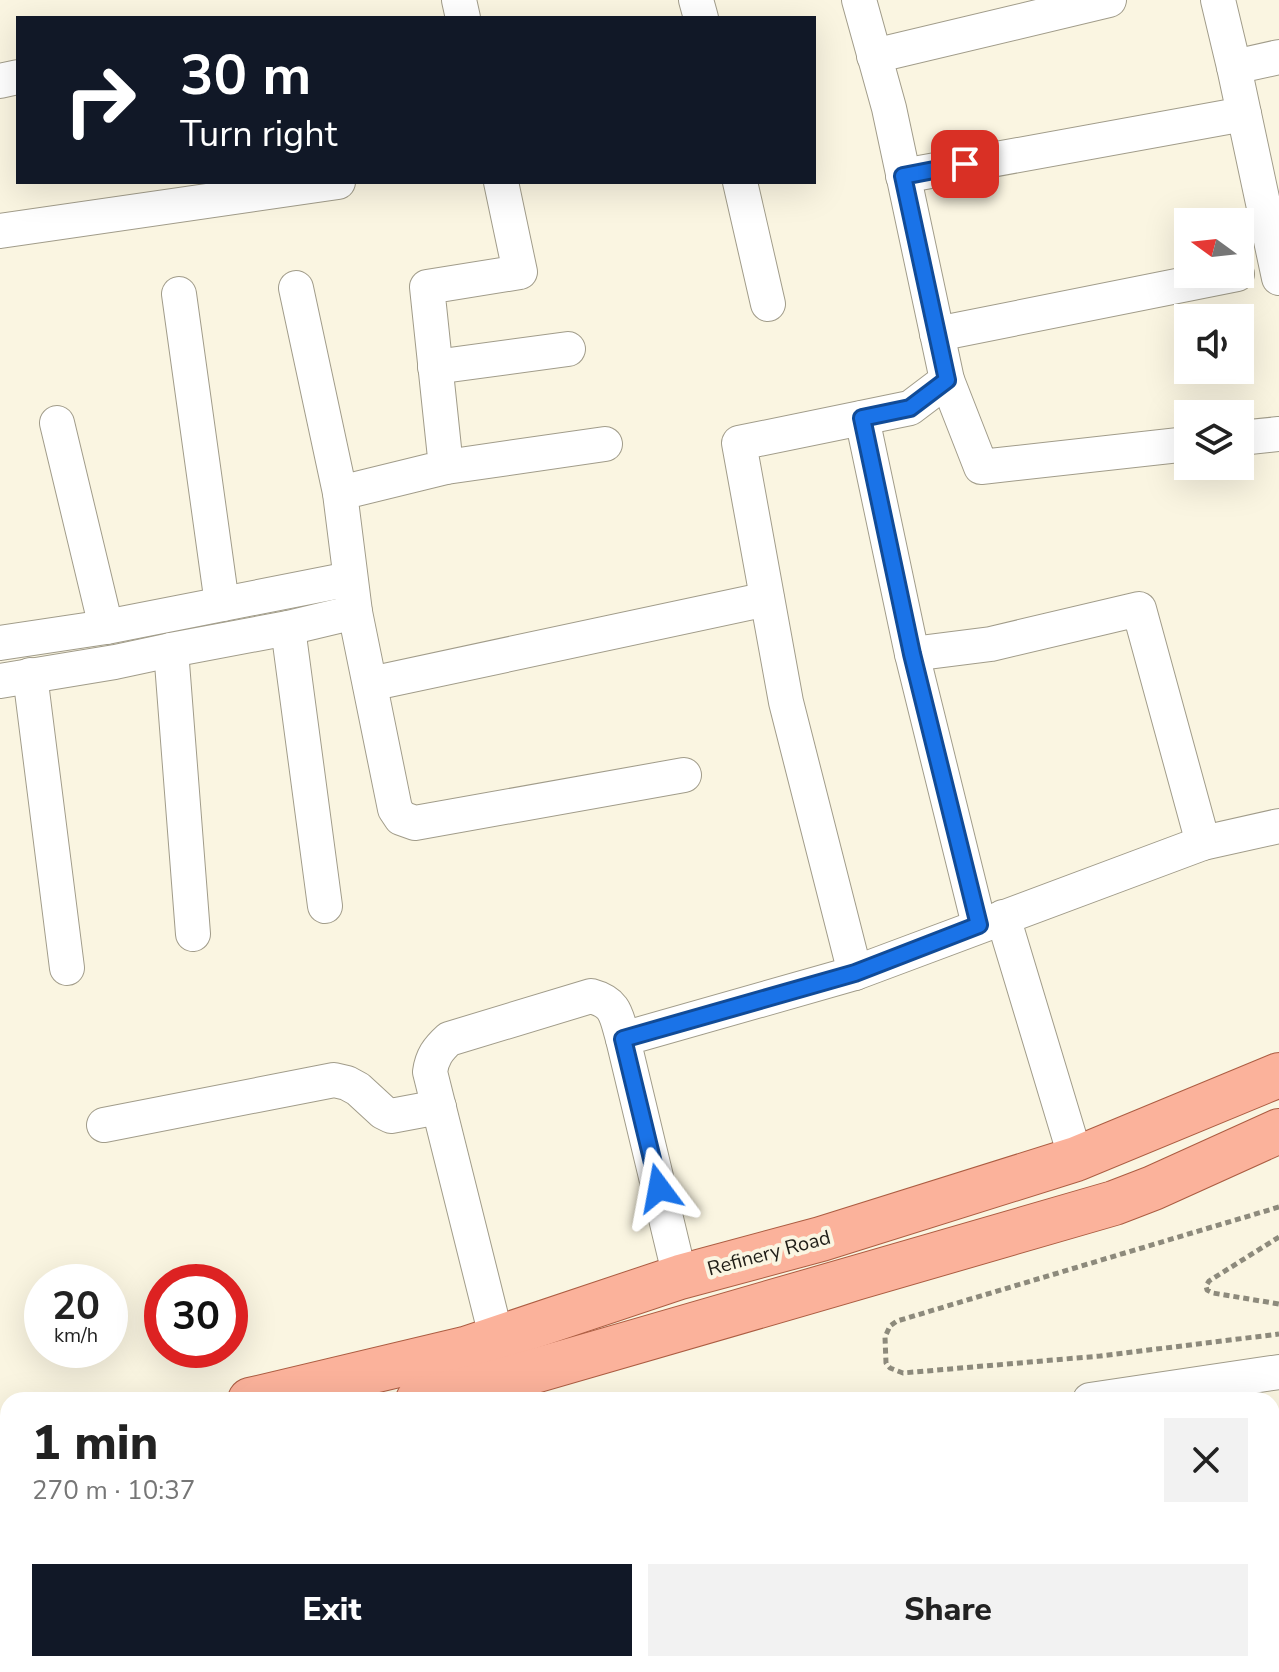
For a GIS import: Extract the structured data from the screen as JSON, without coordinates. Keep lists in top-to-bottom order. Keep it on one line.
{"streets":{"main road":["Refinery Road"]},"north":"left","page":{"turn":["30 m","Turn right"],"speed":"20 km/h","limit":"30","heading":["1 min","270 m · 10:37"],"buttons":["Exit","Share"]}}
